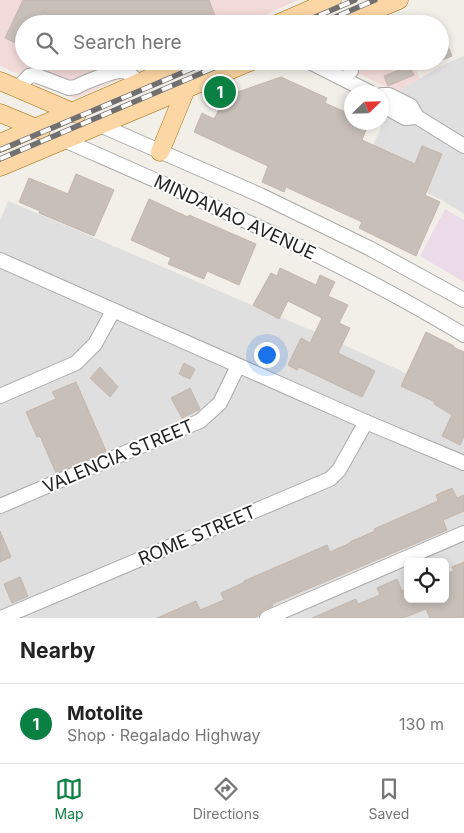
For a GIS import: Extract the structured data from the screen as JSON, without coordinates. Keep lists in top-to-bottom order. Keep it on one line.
{"streets":{"main road":["MINDANAO AVENUE"],"street":["VALENCIA STREET","ROME STREET"]},"north":"top right","page":{"search":"Search here","pins":"1","heading":"Nearby","list":[{"mark":"1","name":"Motolite","note":"Shop · Regalado Highway","value":"130 m"}],"nav":["Map","Directions","Saved"]}}
